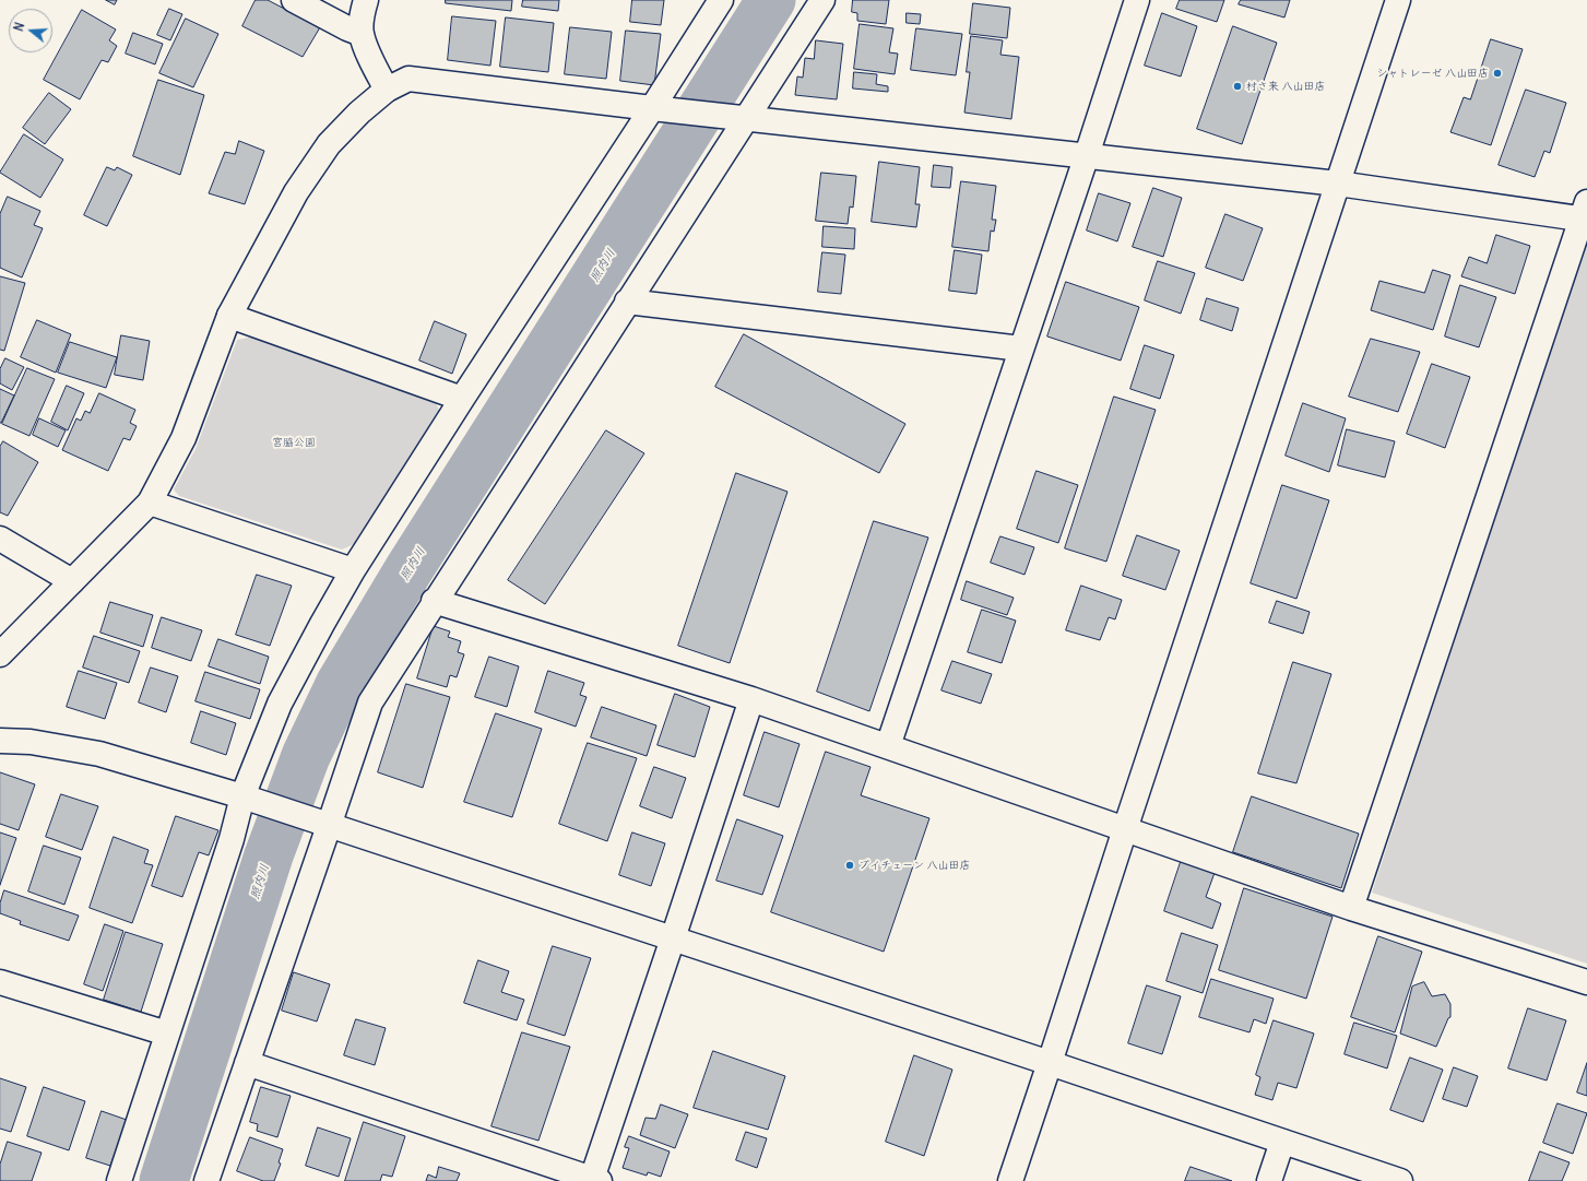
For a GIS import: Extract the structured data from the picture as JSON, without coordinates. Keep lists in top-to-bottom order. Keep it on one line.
{"water":["照内川"],"parks":["宮脇公園"],"places":["シャトレーゼ 八山田店","村さ来 八山田店","ブイチェーン 八山田店"],"north":"left"}
